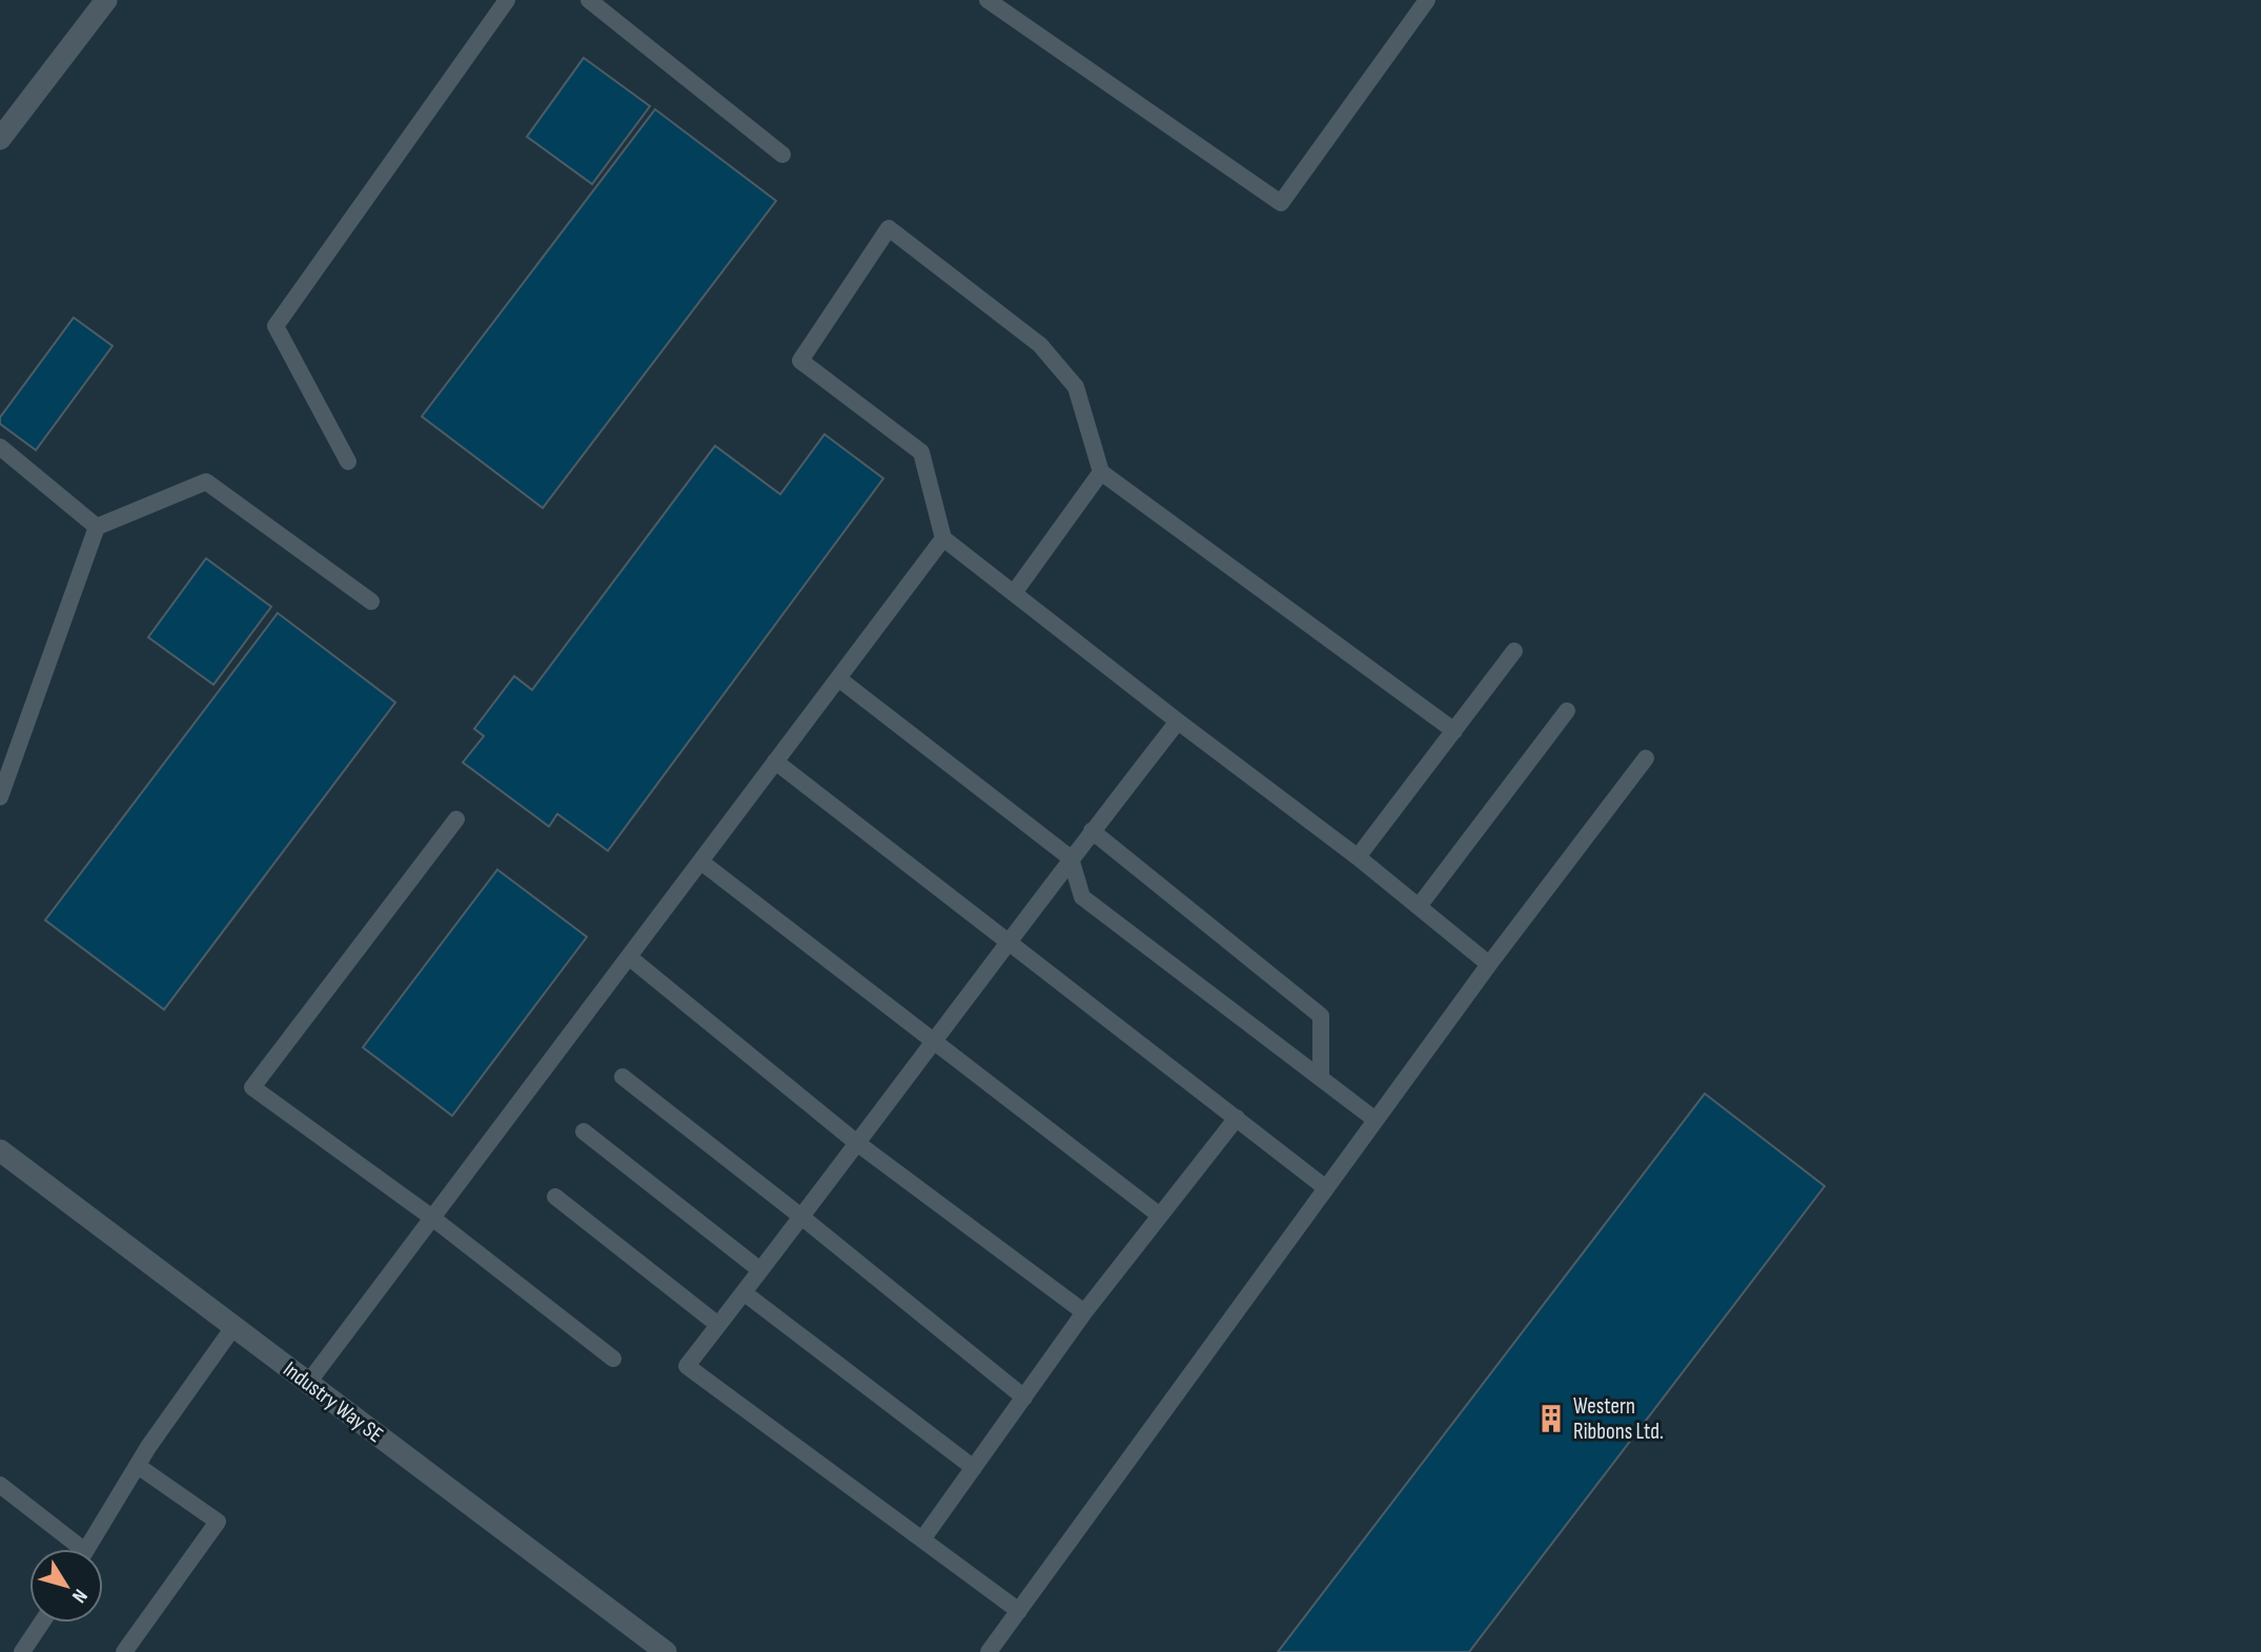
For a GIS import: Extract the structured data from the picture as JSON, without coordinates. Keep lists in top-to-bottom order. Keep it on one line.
{"streets":{"street":["Industry Way SE"]},"places":{"building":["Western Ribbons Ltd."]},"north":"bottom right"}
